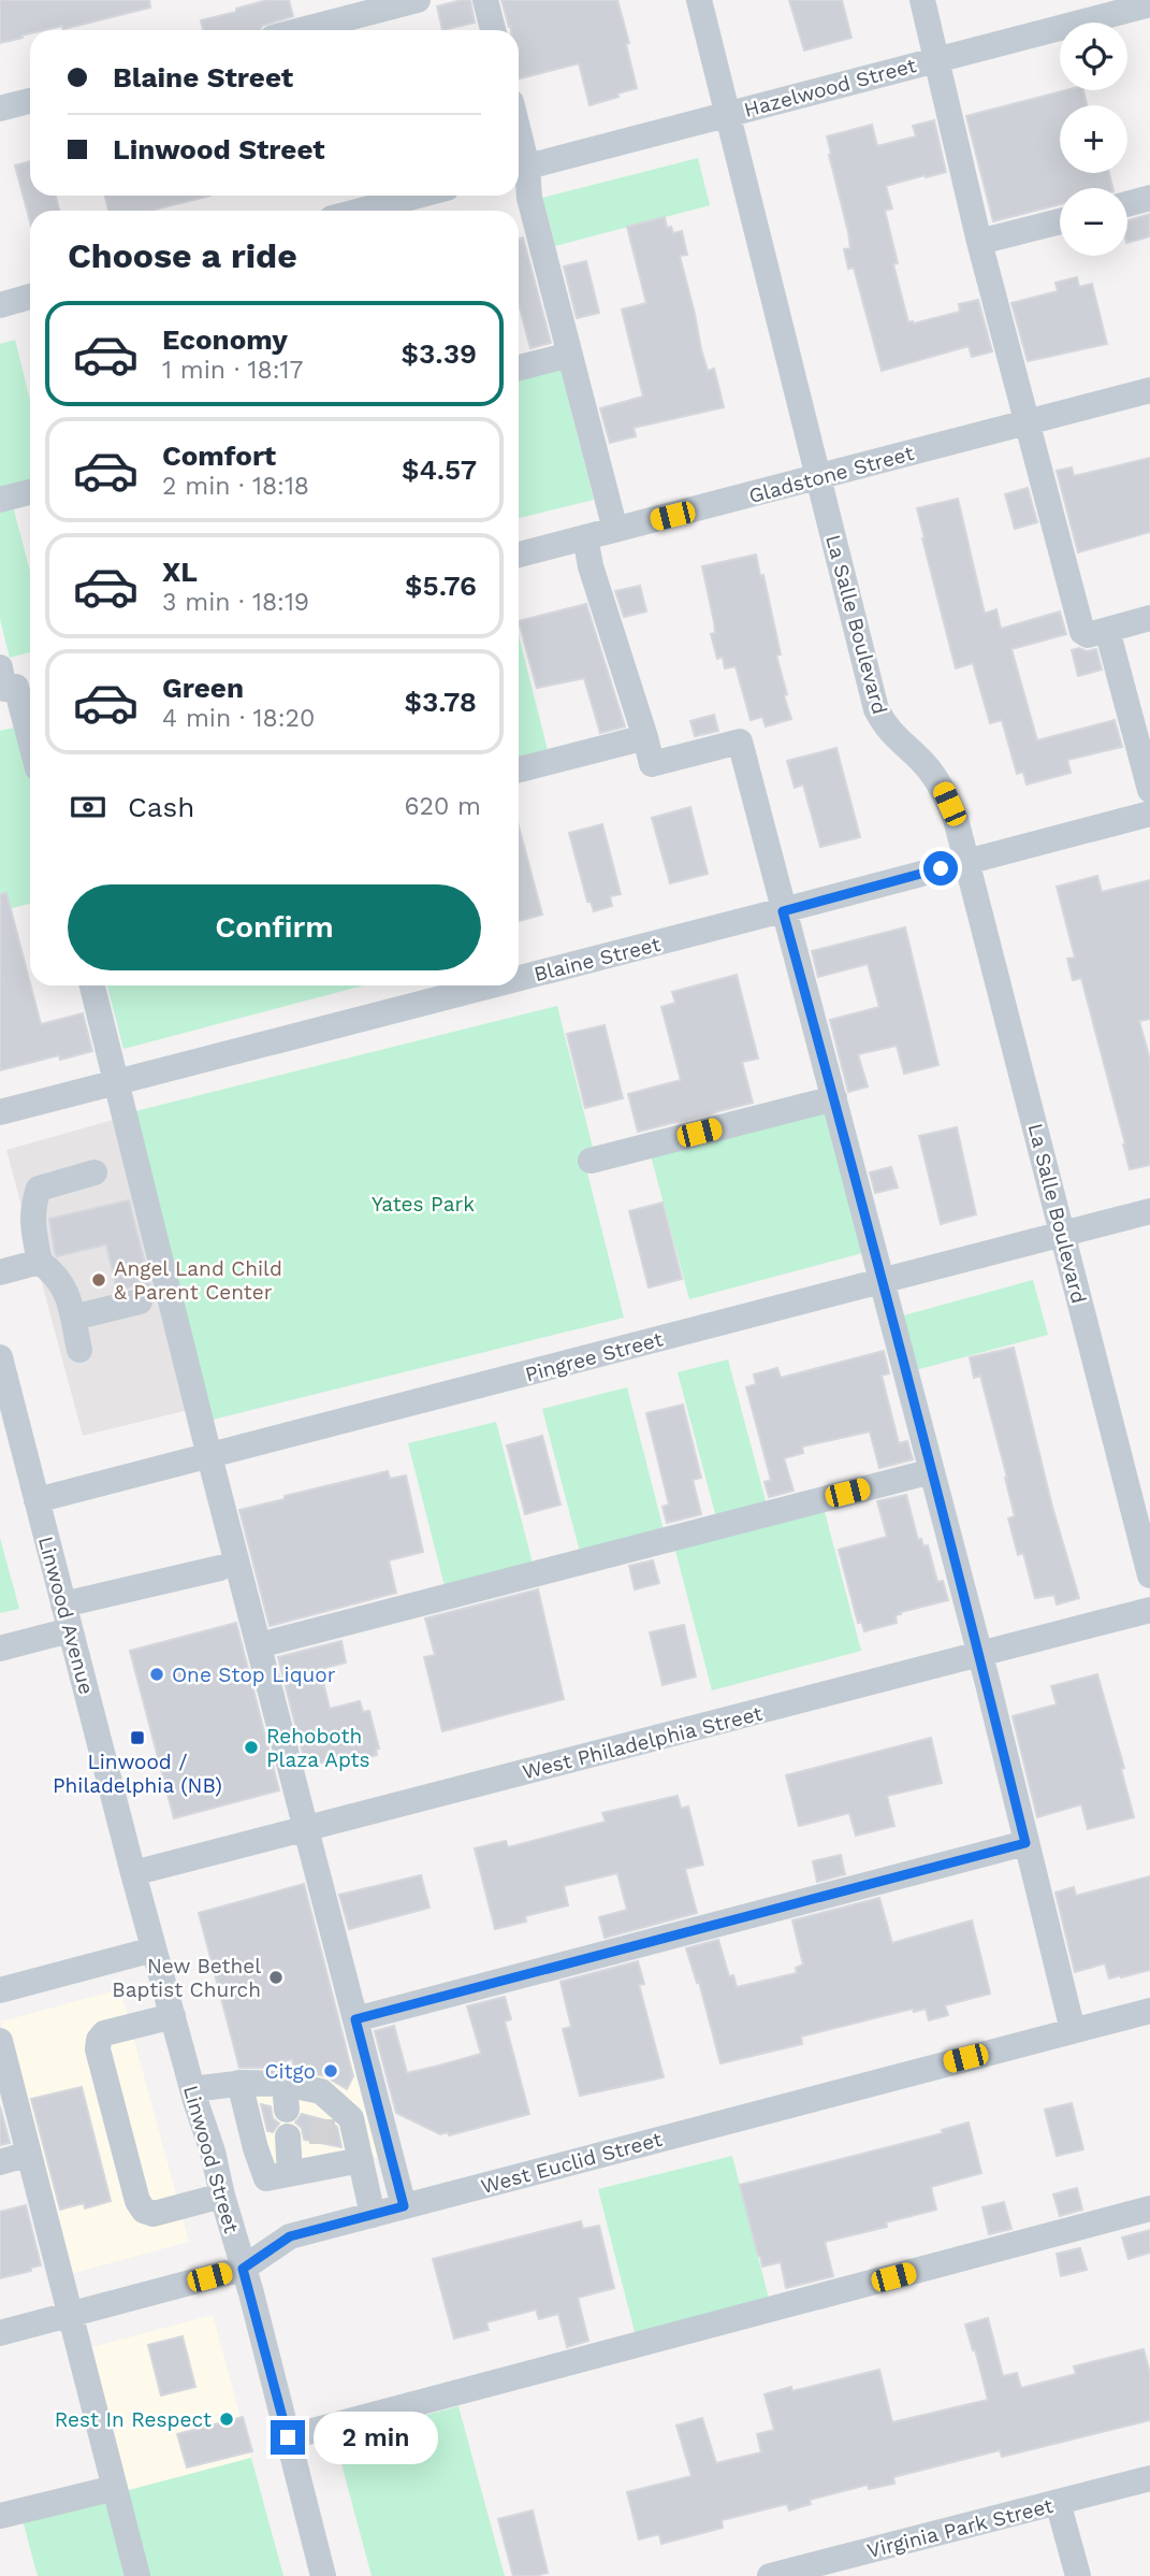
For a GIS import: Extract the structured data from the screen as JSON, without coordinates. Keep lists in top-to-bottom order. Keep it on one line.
{"streets":{"street":["Hazelwood Street","Gladstone Street","La Salle Boulevard","Blaine Street","Pingree Street","Linwood Avenue","West Philadelphia Street","Linwood Street","West Euclid Street","Virginia Park Street"]},"crossings":[["Hazelwood Street","La Salle Boulevard"],["Gladstone Street","La Salle Boulevard"],["La Salle Boulevard","Blaine Street"],["La Salle Boulevard","Pingree Street"],["Pingree Street","Linwood Avenue"],["Linwood Avenue","West Philadelphia Street"],["Linwood Avenue","Linwood Street"],["West Philadelphia Street","Linwood Street"],["Linwood Street","West Euclid Street"]],"parks":["Yates Park"],"places":{"other":["Angel Land Child & Parent Center","One Stop Liquor","Rehoboth Plaza Apts","New Bethel Baptist Church","Citgo","Rest In Respect"],"transit":["Linwood / Philadelphia (NB)"]},"page":{"map_buttons":["+","−"],"banner":["Blaine Street","Linwood Street"],"heading":"Choose a ride","list":[{"name":"Economy","note":"1 min · 18:17","value":"$3.39"},{"name":"Comfort","note":"2 min · 18:18","value":"$4.57"},{"name":"XL","note":"3 min · 18:19","value":"$5.76"},{"name":"Green","note":"4 min · 18:20","value":"$3.78"}],"pay":["Cash","620 m"],"buttons":"Confirm","bubble":"2 min"}}
